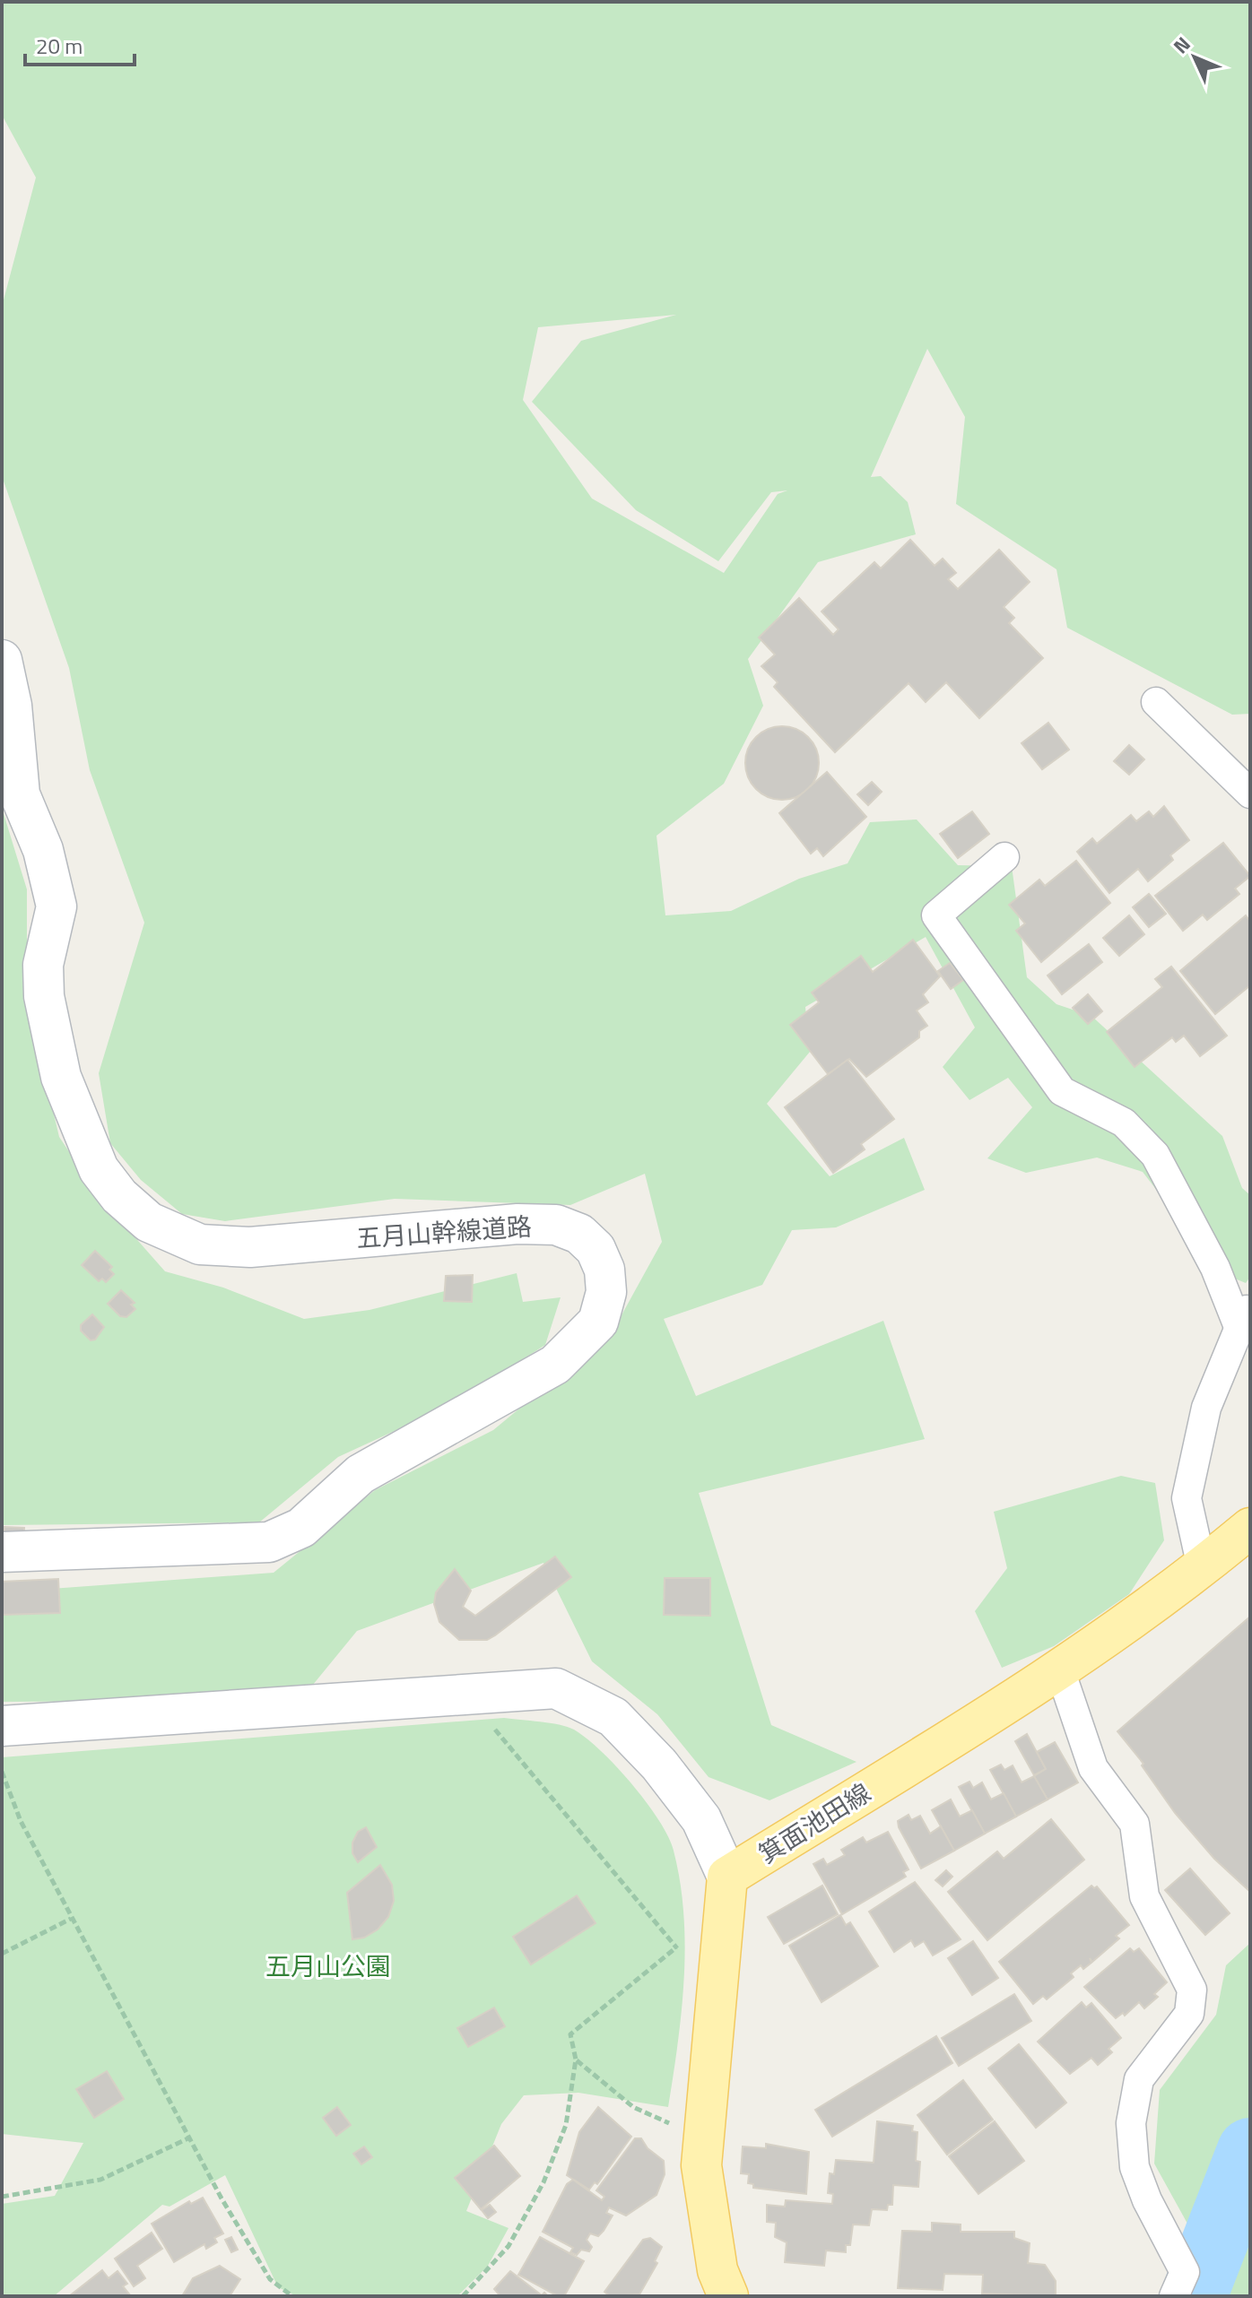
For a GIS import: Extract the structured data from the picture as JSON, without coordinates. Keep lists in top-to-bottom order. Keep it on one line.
{"streets":{"main road":["箕面池田線"],"street":["五月山幹線道路"]},"parks":["五月山公園"],"scale_bar":"20 m","north":"top left"}
